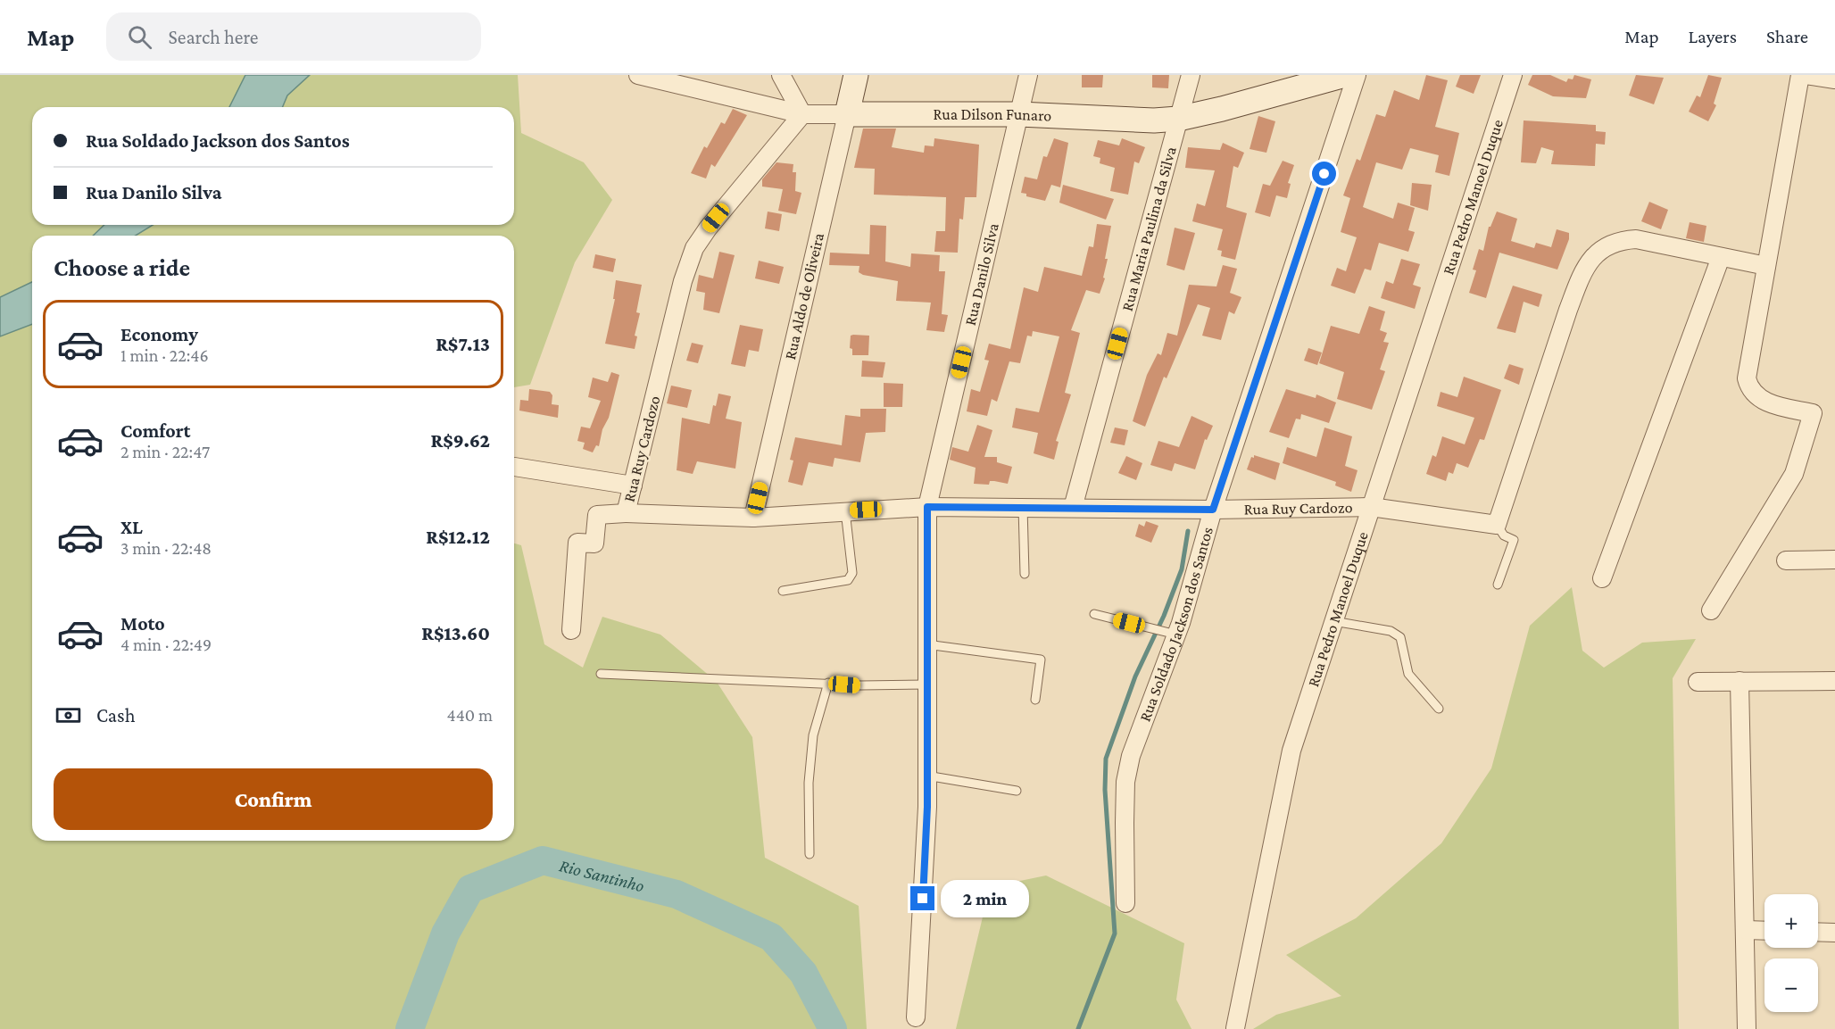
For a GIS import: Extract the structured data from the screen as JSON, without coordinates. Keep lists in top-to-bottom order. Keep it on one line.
{"streets":{"street":["Rua Dilson Funaro","Rua Pedro Manoel Duque","Rua Maria Paulina da Silva","Rua Danilo Silva","Rua Aldo de Oliveira","Rua Ruy Cardozo","Rua Soldado Jackson dos Santos"]},"crossings":[["Rua Dilson Funaro","Rua Maria Paulina da Silva"],["Rua Dilson Funaro","Rua Danilo Silva"],["Rua Dilson Funaro","Rua Aldo de Oliveira"],["Rua Dilson Funaro","Rua Ruy Cardozo"],["Rua Pedro Manoel Duque","Rua Ruy Cardozo"],["Rua Maria Paulina da Silva","Rua Ruy Cardozo"],["Rua Danilo Silva","Rua Ruy Cardozo"],["Rua Aldo de Oliveira","Rua Ruy Cardozo"],["Rua Ruy Cardozo","Rua Soldado Jackson dos Santos"]],"water":["Rio Santinho"],"page":{"header":"Map","search":"Search here","nav":["Map","Layers","Share"],"banner":["Rua Soldado Jackson dos Santos","Rua Danilo Silva"],"heading":"Choose a ride","list":[{"name":"Economy","note":"1 min · 22:46","value":"R$7.13"},{"name":"Comfort","note":"2 min · 22:47","value":"R$9.62"},{"name":"XL","note":"3 min · 22:48","value":"R$12.12"},{"name":"Moto","note":"4 min · 22:49","value":"R$13.60"}],"pay":["Cash","440 m"],"buttons":"Confirm","bubble":"2 min","map_buttons":["+","−"]}}
